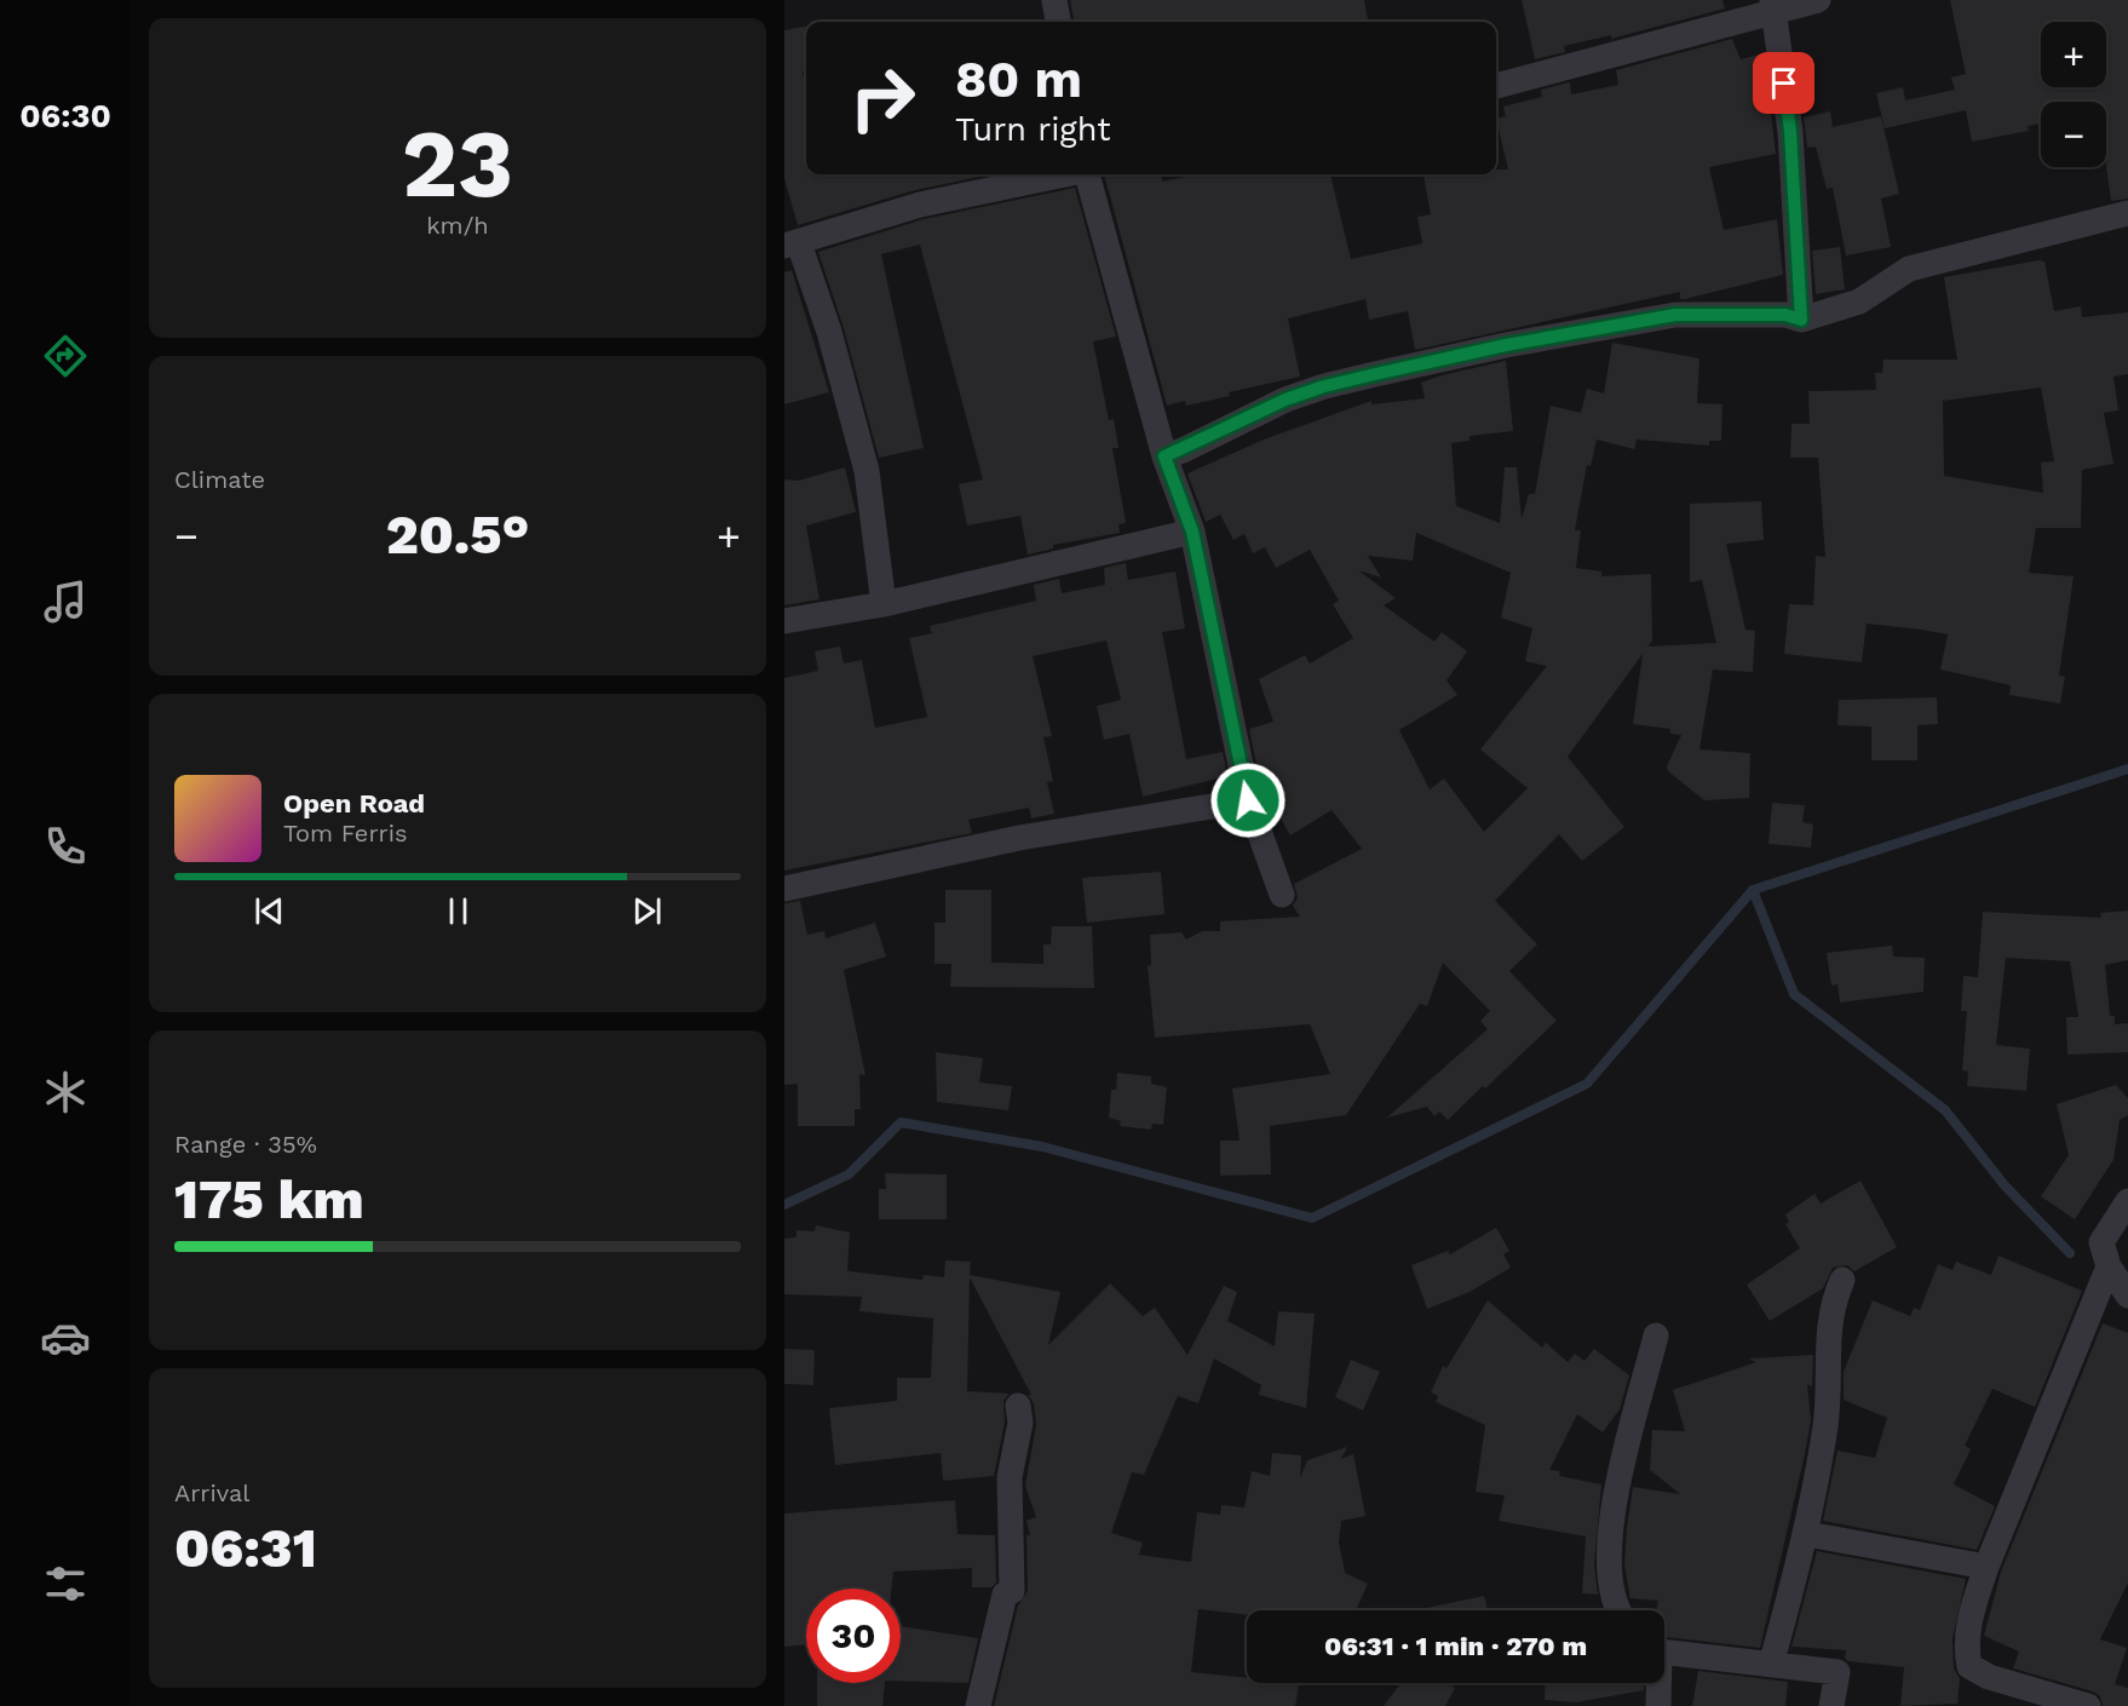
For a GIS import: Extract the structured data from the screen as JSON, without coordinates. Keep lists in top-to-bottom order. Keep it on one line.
{"page":{"tabs":"06:30","tile":[["23","km/h"],"Climate",["Range · 35%","175 km"],["Arrival","06:31"]],"map_buttons":["+","−"],"turn":["80 m","Turn right"],"heat":["−","20.5°","+"],"song":["Open Road","Tom Ferris"],"limit":"30","trip":"06:31 · 1 min · 270 m"}}
